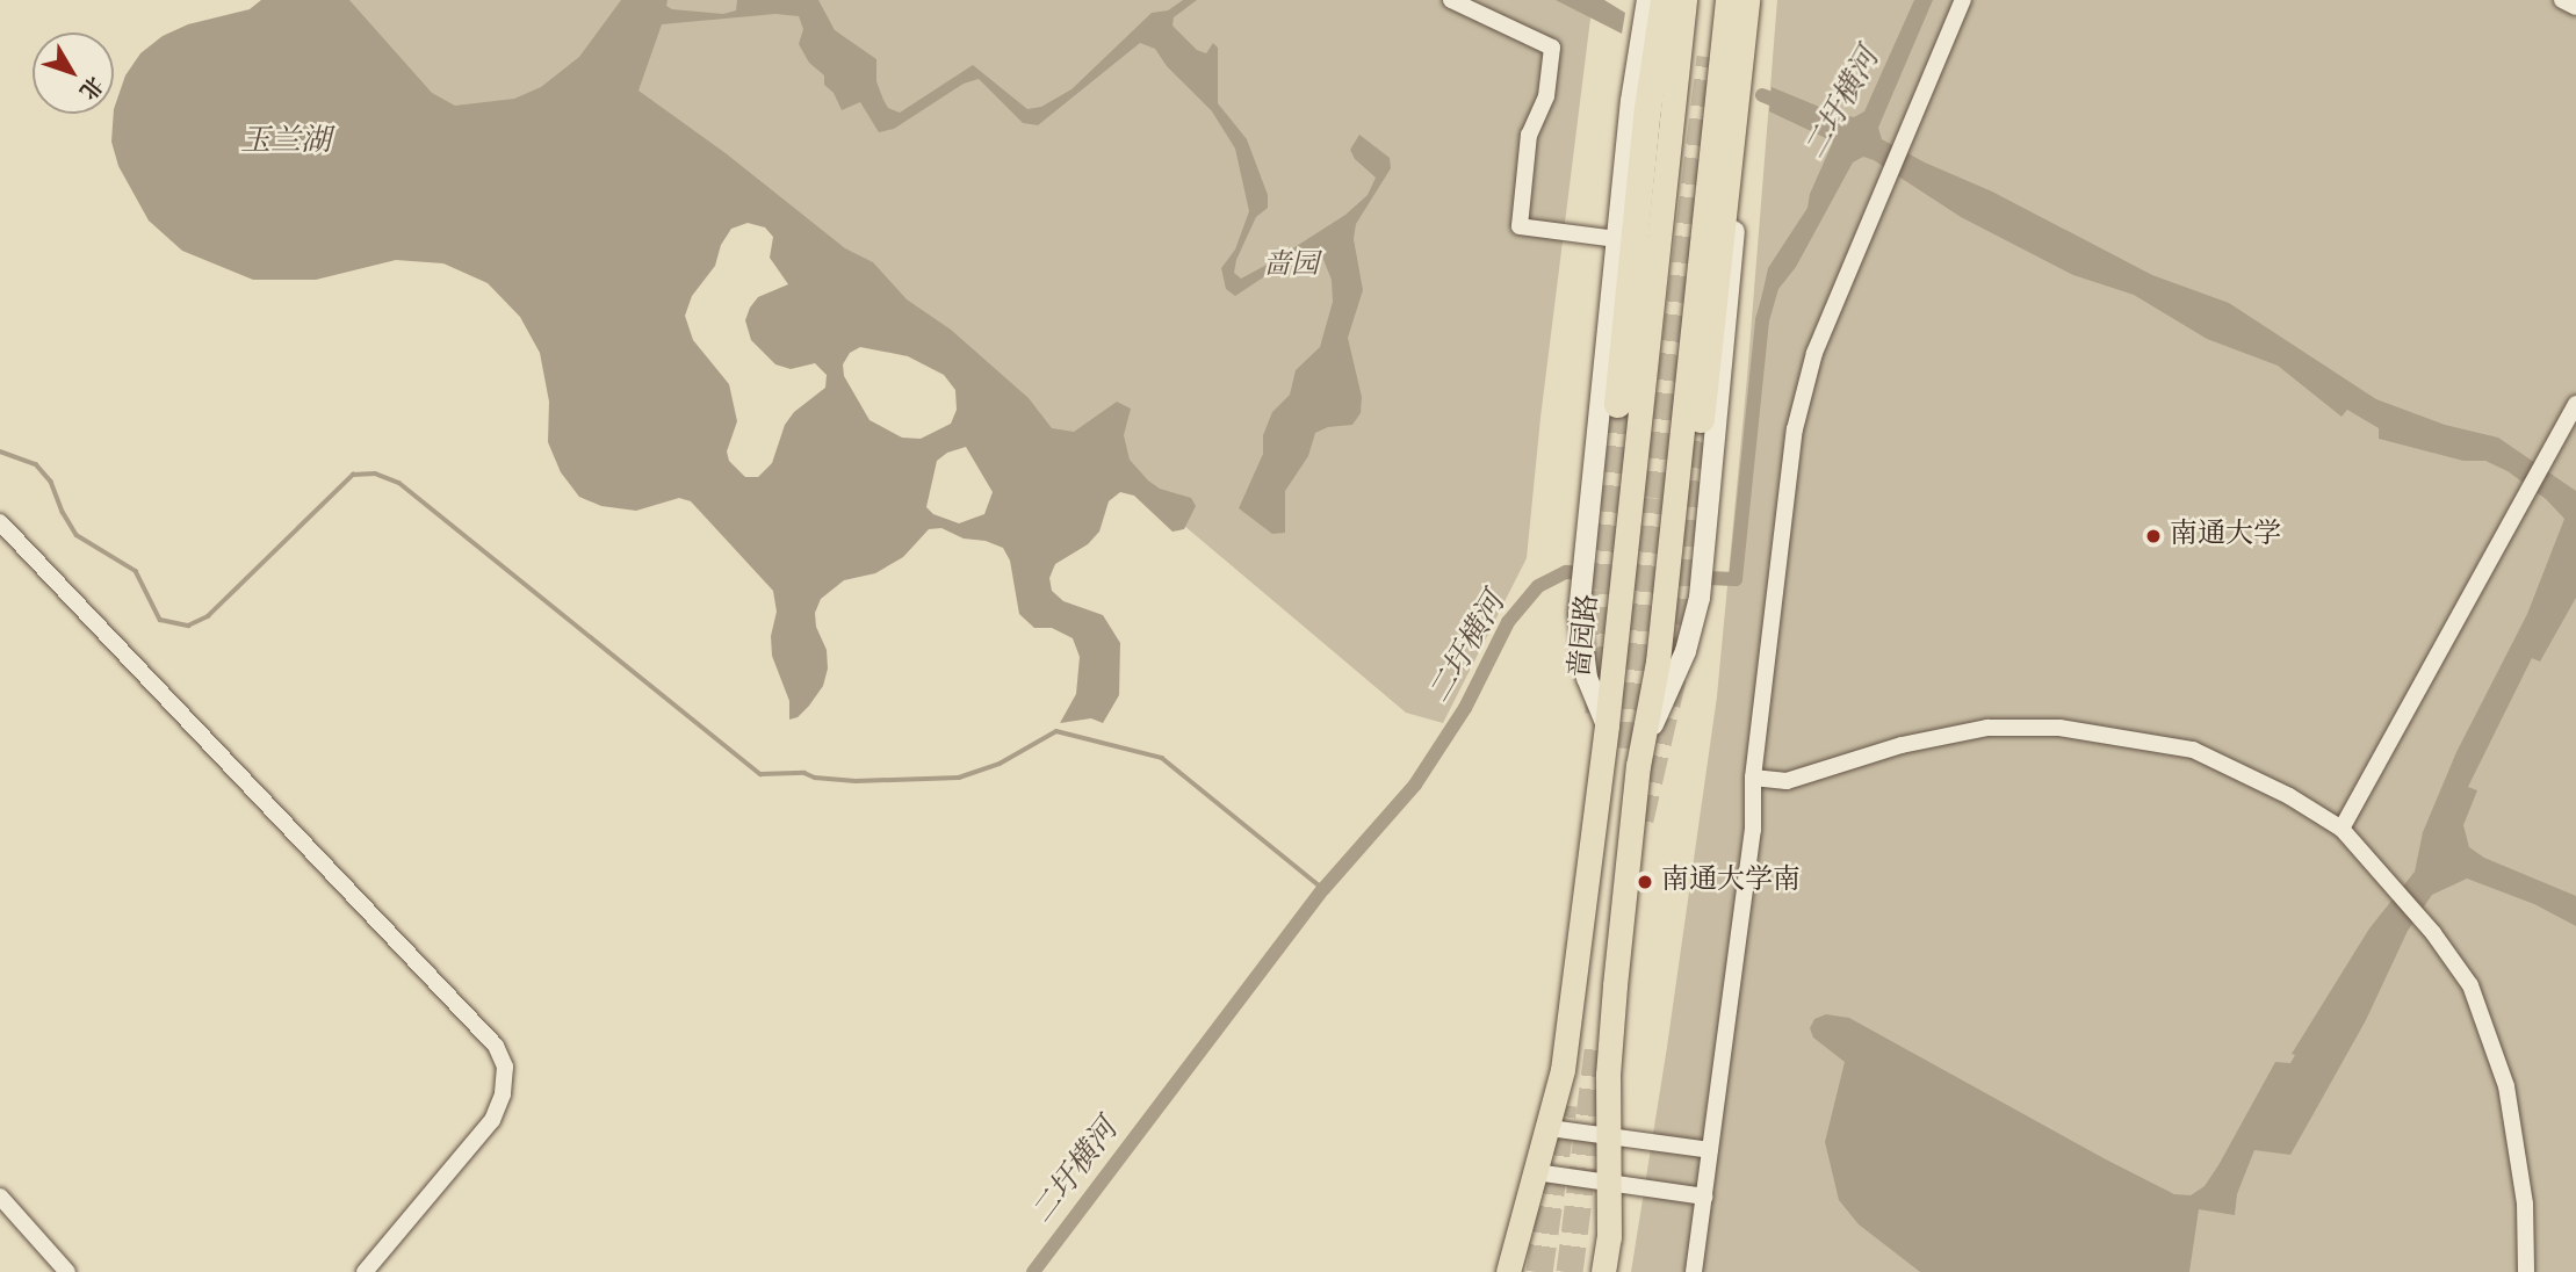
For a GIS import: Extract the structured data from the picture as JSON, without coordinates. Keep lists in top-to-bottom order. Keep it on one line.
{"streets":{"main road":["啬园路"]},"water":["二圩横河","玉兰湖"],"parks":["啬园"],"places":["南通大学","南通大学南"],"north":"bottom right"}
